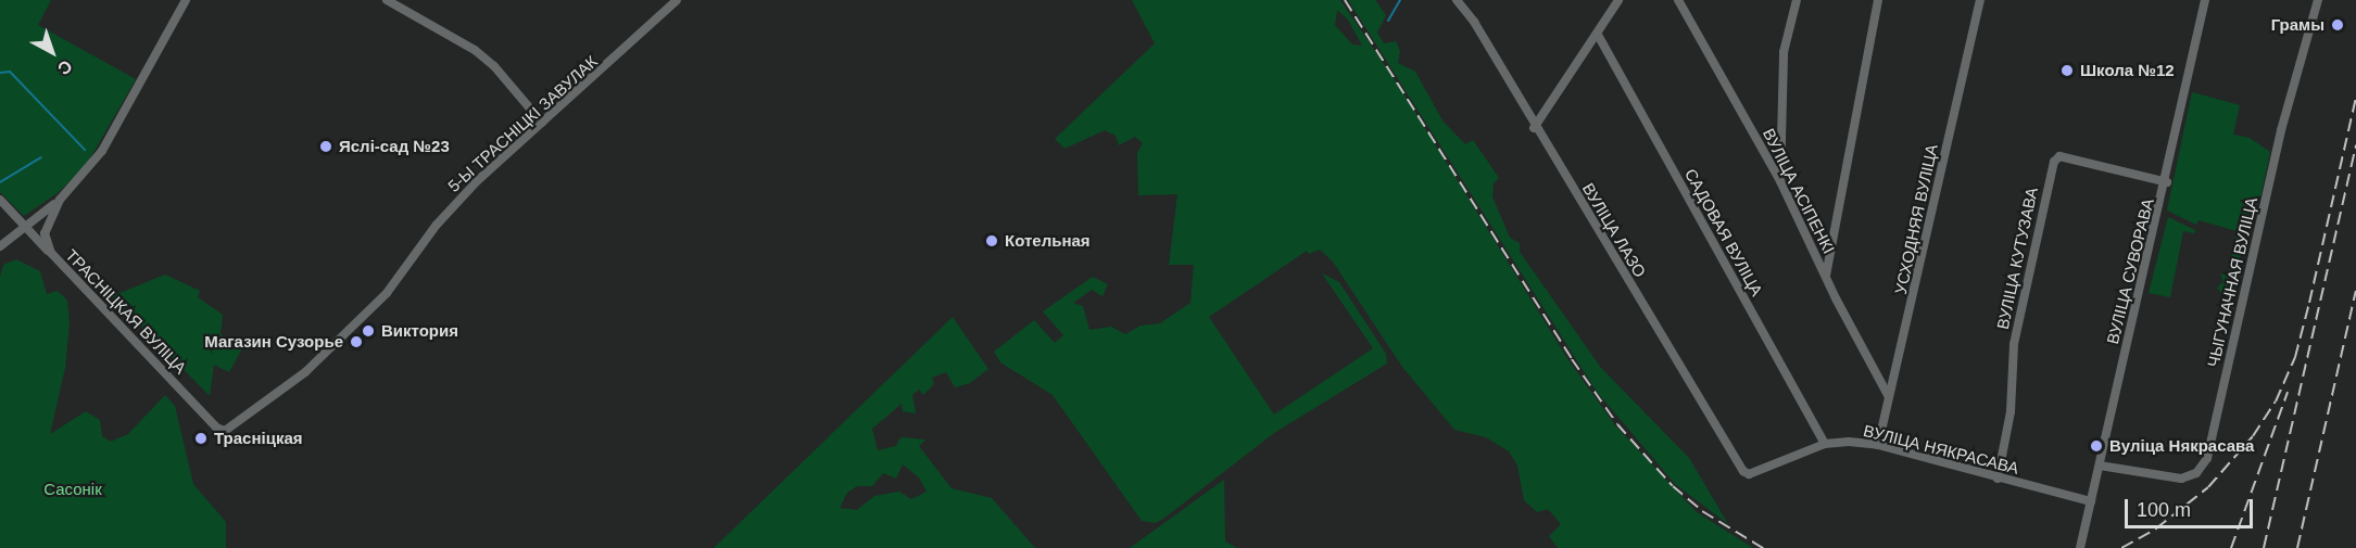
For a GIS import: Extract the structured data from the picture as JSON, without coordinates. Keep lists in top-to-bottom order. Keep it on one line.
{"streets":{"street":["5-Ы ТРАСНІЦКІ ЗАВУЛАК","ВУЛІЦА АСІПЕНКІ","УСХОДНЯЯ ВУЛІЦА","ВУЛІЦА ЛАЗО","САДОВАЯ ВУЛІЦА","ВУЛІЦА КУТУЗАВА","ВУЛІЦА СУВОРАВА","ЧЫГУНАЧНАЯ ВУЛІЦА","ТРАСНІЦКАЯ ВУЛІЦА","ВУЛІЦА НЯКРАСАВА"]},"crossings":[["5-Ы ТРАСНІЦКІ ЗАВУЛАК","ТРАСНІЦКАЯ ВУЛІЦА"],["ВУЛІЦА АСІПЕНКІ","УСХОДНЯЯ ВУЛІЦА"],["УСХОДНЯЯ ВУЛІЦА","ВУЛІЦА НЯКРАСАВА"],["ВУЛІЦА ЛАЗО","ВУЛІЦА НЯКРАСАВА"],["САДОВАЯ ВУЛІЦА","ВУЛІЦА НЯКРАСАВА"],["ВУЛІЦА КУТУЗАВА","ВУЛІЦА СУВОРАВА"],["ВУЛІЦА КУТУЗАВА","ВУЛІЦА НЯКРАСАВА"],["ВУЛІЦА СУВОРАВА","ЧЫГУНАЧНАЯ ВУЛІЦА"],["ВУЛІЦА СУВОРАВА","ВУЛІЦА НЯКРАСАВА"]],"parks":["Сасонік"],"places":["Грамы","Школа №12","Яслі-сад №23","Котельная","Виктория","Магазин Сузорье","Трасніцкая","Вуліца Някрасава"],"scale_bar":"100 m","north":"bottom right"}
